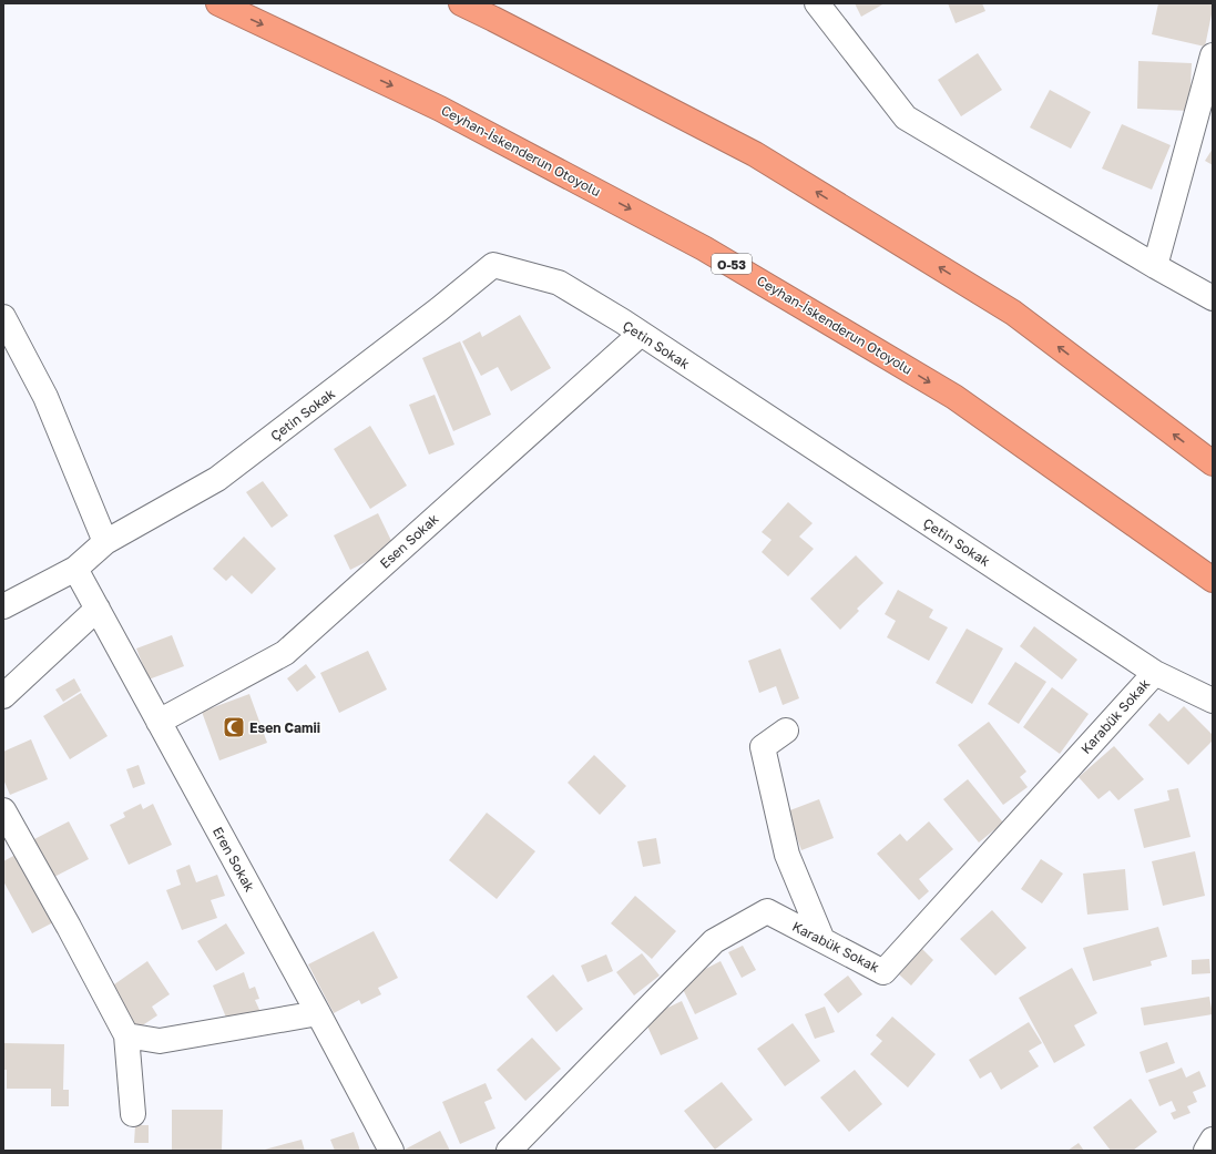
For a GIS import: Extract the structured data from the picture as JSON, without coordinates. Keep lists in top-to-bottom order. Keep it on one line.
{"streets":{"highway":["Ceyhan-İskenderun Otoyolu","O-53"],"street":["Çetin Sokak","Esen Sokak","Karabük Sokak","Eren Sokak"]},"crossings":[["Çetin Sokak","Esen Sokak"],["Çetin Sokak","Karabük Sokak"],["Esen Sokak","Eren Sokak"]],"places":{"mosque":["Esen Camii"]}}
